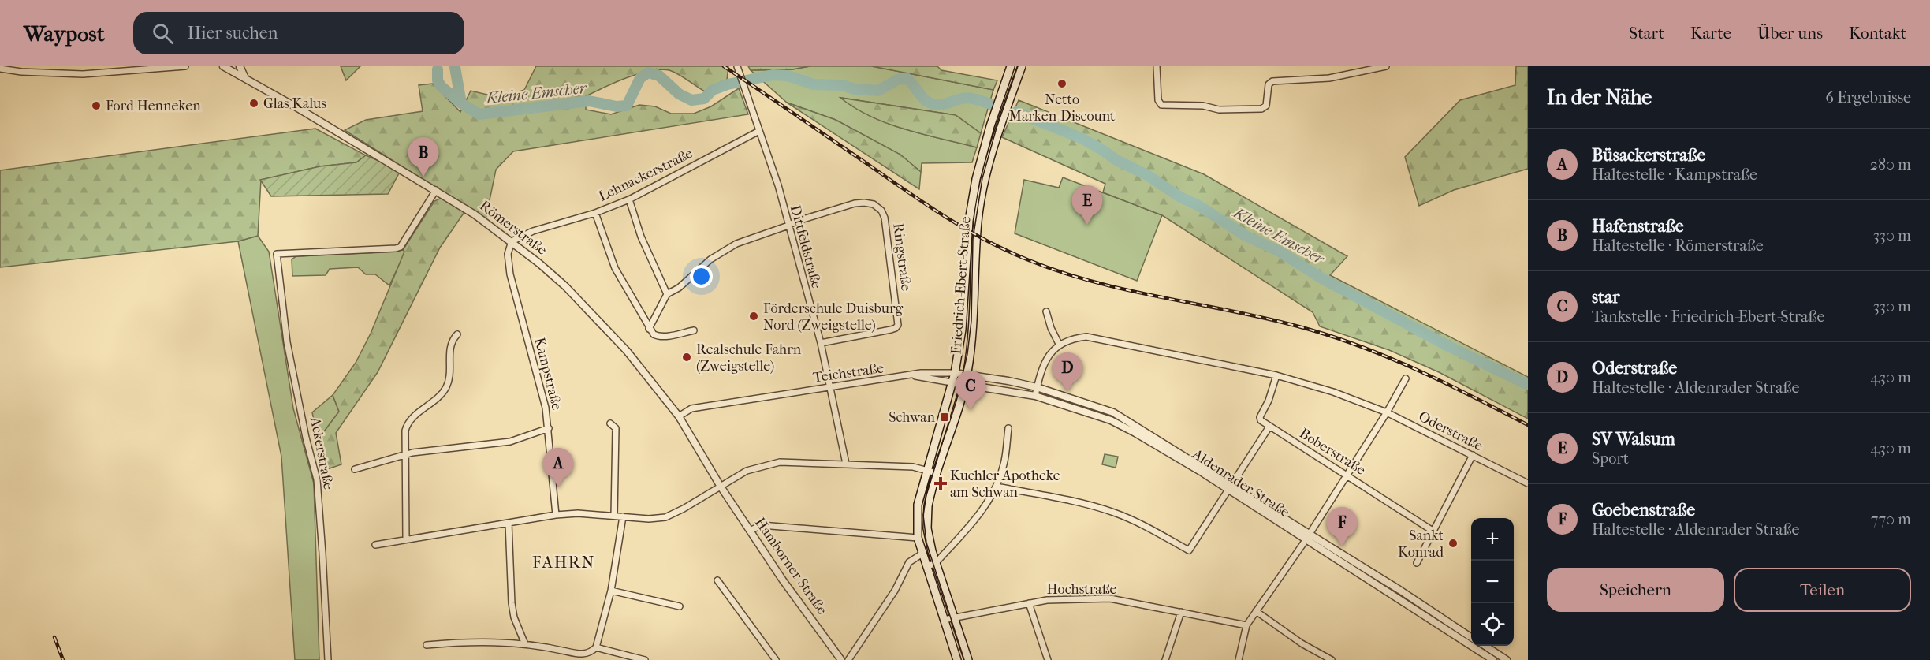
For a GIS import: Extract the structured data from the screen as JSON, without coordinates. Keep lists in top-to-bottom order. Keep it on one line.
{"streets":{"main road":["Friedrich-Ebert-Straße"],"street":["Lehnackerstraße","Römerstraße","Dittfeldstraße","Ringstraße","Teichstraße","Kampstraße","Oderstraße","Boberstraße","Ackerstraße","Aldenrader Straße","Hamborner Straße","Hochstraße"]},"crossings":[["Lehnackerstraße","Römerstraße"],["Lehnackerstraße","Dittfeldstraße"],["Lehnackerstraße","Kampstraße"],["Römerstraße","Teichstraße"],["Römerstraße","Kampstraße"],["Römerstraße","Ackerstraße"],["Römerstraße","Hamborner Straße"],["Dittfeldstraße","Ringstraße"],["Dittfeldstraße","Teichstraße"],["Friedrich-Ebert-Straße","Teichstraße"],["Friedrich-Ebert-Straße","Aldenrader Straße"],["Friedrich-Ebert-Straße","Hochstraße"],["Teichstraße","Aldenrader Straße"]],"districts":["FAHRN"],"water":["Kleine Emscher"],"places":{"other":["Netto Marken-Discount","Glas Kalus","Ford Henneken","Förderschule Duisburg Nord (Zweigstelle)","Realschule Fahrn (Zweigstelle)","Sankt Konrad"],"transit":["Schwan"],"health":["Kuchler Apotheke am Schwan"]},"page":{"header":"Waypost","search":"Hier suchen","nav":["Start","Karte","Über uns","Kontakt"],"heading":["In der Nähe","6 Ergebnisse"],"list":[{"mark":"A","name":"Büsackerstraße","note":"Haltestelle · Kampstraße","value":"280 m"},{"mark":"B","name":"Hafenstraße","note":"Haltestelle · Römerstraße","value":"330 m"},{"mark":"C","name":"star","note":"Tankstelle · Friedrich-Ebert-Straße","value":"330 m"},{"mark":"D","name":"Oderstraße","note":"Haltestelle · Aldenrader Straße","value":"430 m"},{"mark":"E","name":"SV Walsum","note":"Sport","value":"430 m"},{"mark":"F","name":"Goebenstraße","note":"Haltestelle · Aldenrader Straße","value":"770 m"}],"pins":["B","E","D","C","A","F"],"map_buttons":["+","−"],"buttons":["Speichern","Teilen"]}}
